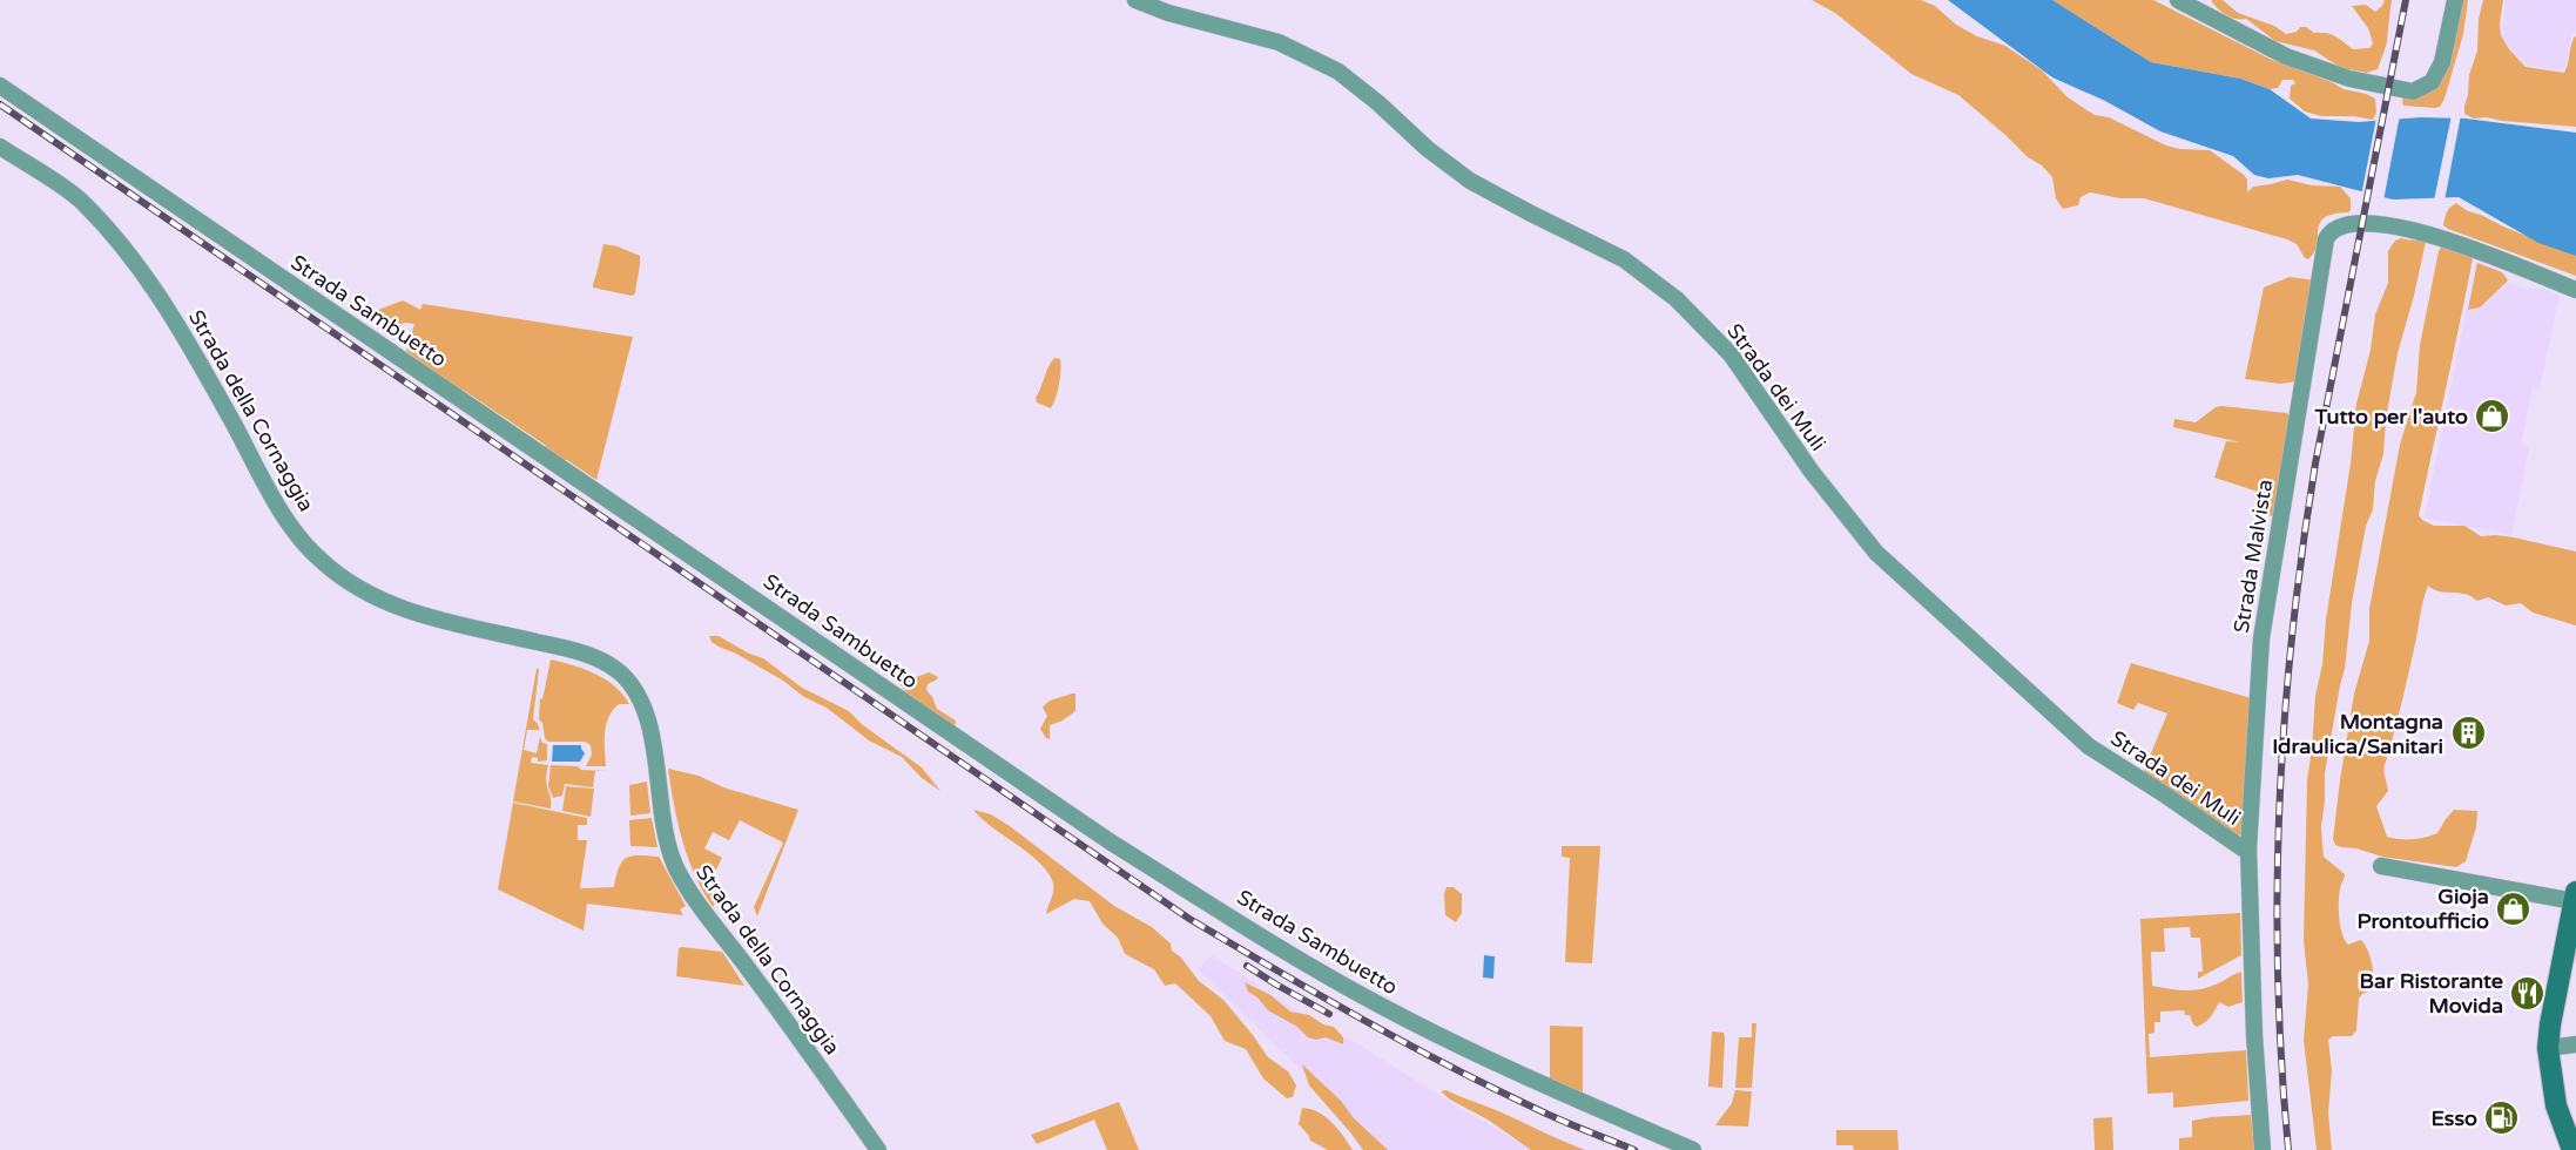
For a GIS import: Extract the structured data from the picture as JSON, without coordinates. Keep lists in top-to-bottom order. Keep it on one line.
{"streets":{"street":["Strada Sambuetto","Strada dei Muli","Strada della Cornaggia","Strada Malvista"]},"crossings":[["Strada dei Muli","Strada Malvista"]],"places":{"shop":["Tutto per l'auto","Gioja Prontoufficio"],"building":["Montagna Idraulica/Sanitari"],"restaurant":["Bar Ristorante Movida"],"fuel station":["Esso"]}}
